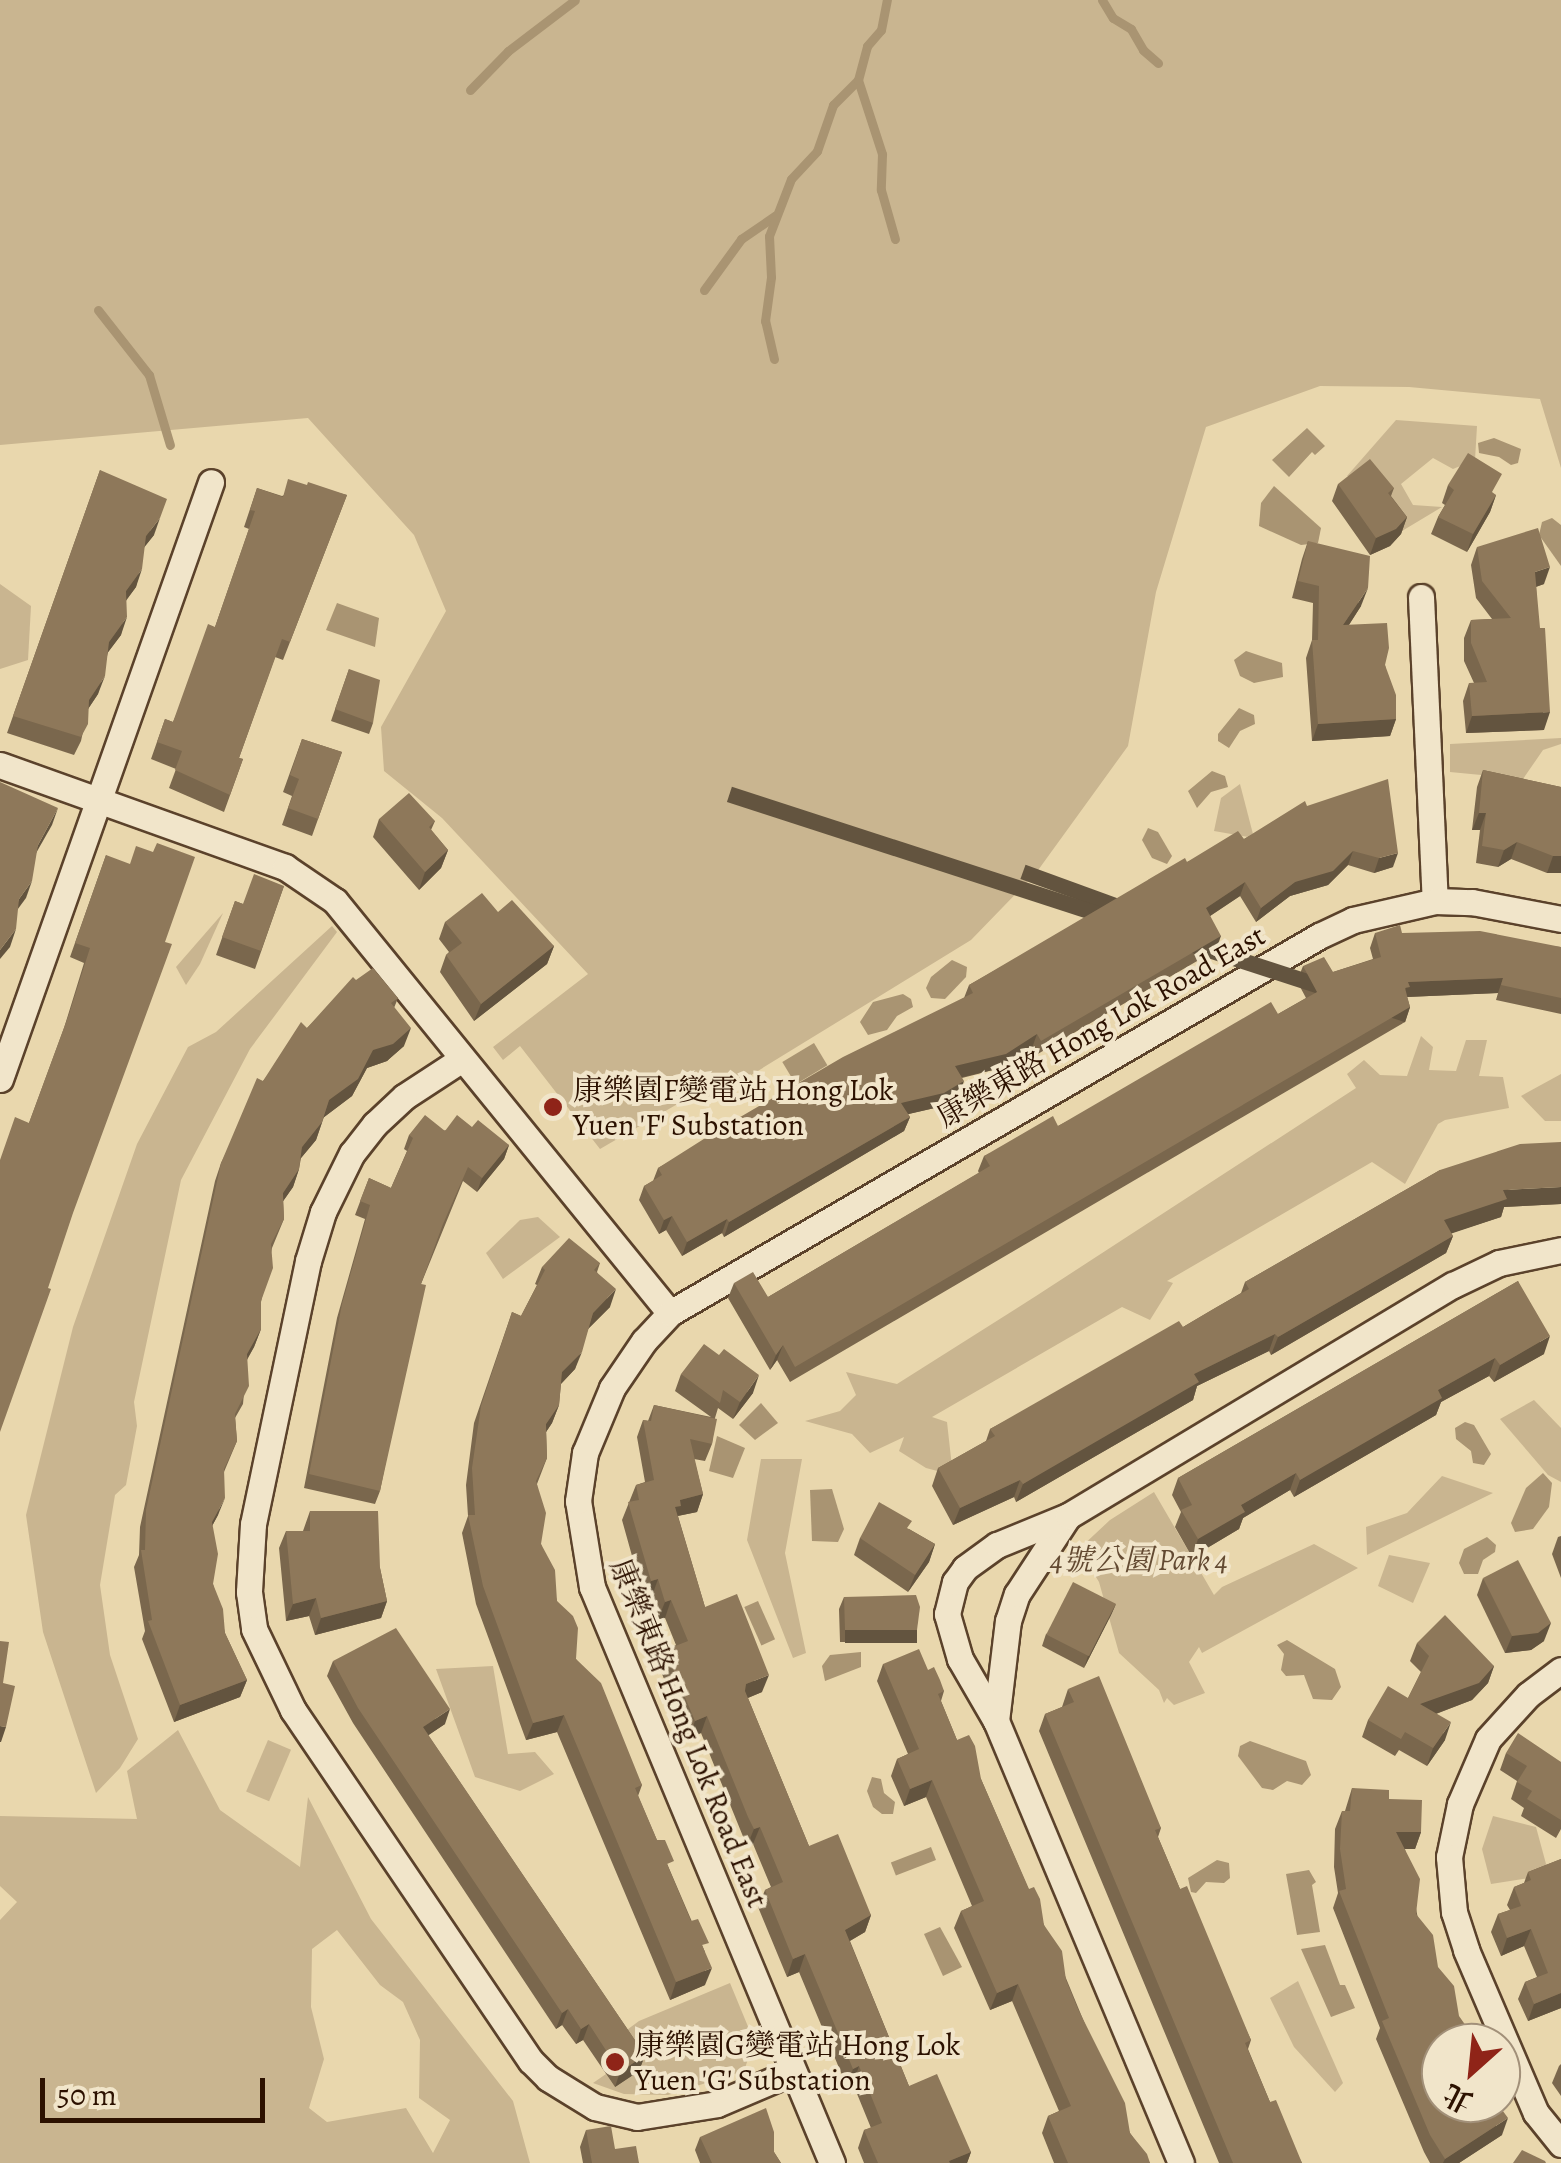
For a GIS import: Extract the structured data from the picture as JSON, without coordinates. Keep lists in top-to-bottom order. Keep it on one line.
{"streets":{"street":["康樂東路 Hong Lok Road East"]},"parks":["4號公園 Park 4"],"places":["康樂園F變電站 Hong Lok Yuen 'F' Substation","康樂園G變電站 Hong Lok Yuen 'G' Substation"],"scale_bar":"50 m","north":"bottom left"}
